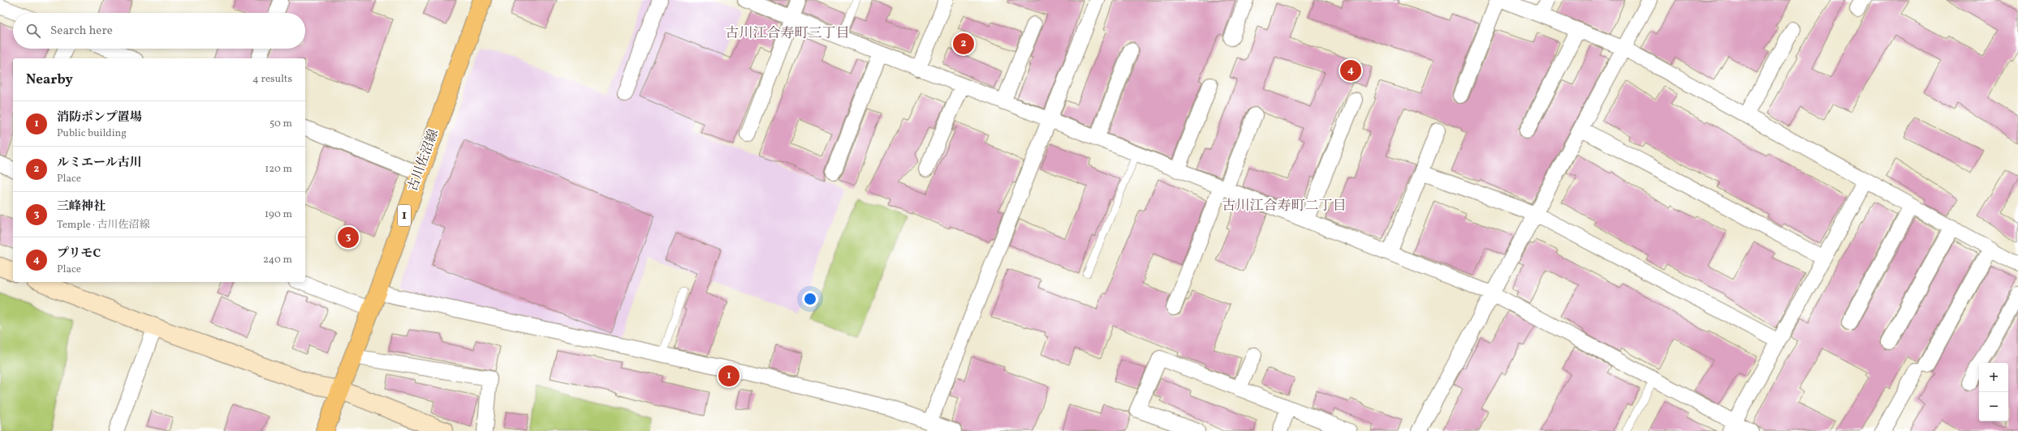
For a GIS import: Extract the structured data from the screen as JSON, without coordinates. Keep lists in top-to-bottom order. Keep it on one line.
{"streets":{"main road":["古川佐沼線","1"]},"districts":["古川江合寿町三丁目","古川江合寿町二丁目"],"page":{"search":"Search here","pins":["2","4","3","1"],"heading":["Nearby","4 results"],"list":[{"mark":"1","name":"消防ポンプ置場","note":"Public building","value":"50 m"},{"mark":"2","name":"ルミエール古川","note":"Place","value":"120 m"},{"mark":"3","name":"三峰神社","note":"Temple · 古川佐沼線","value":"190 m"},{"mark":"4","name":"プリモC","note":"Place","value":"240 m"}],"map_buttons":["+","−"]}}
